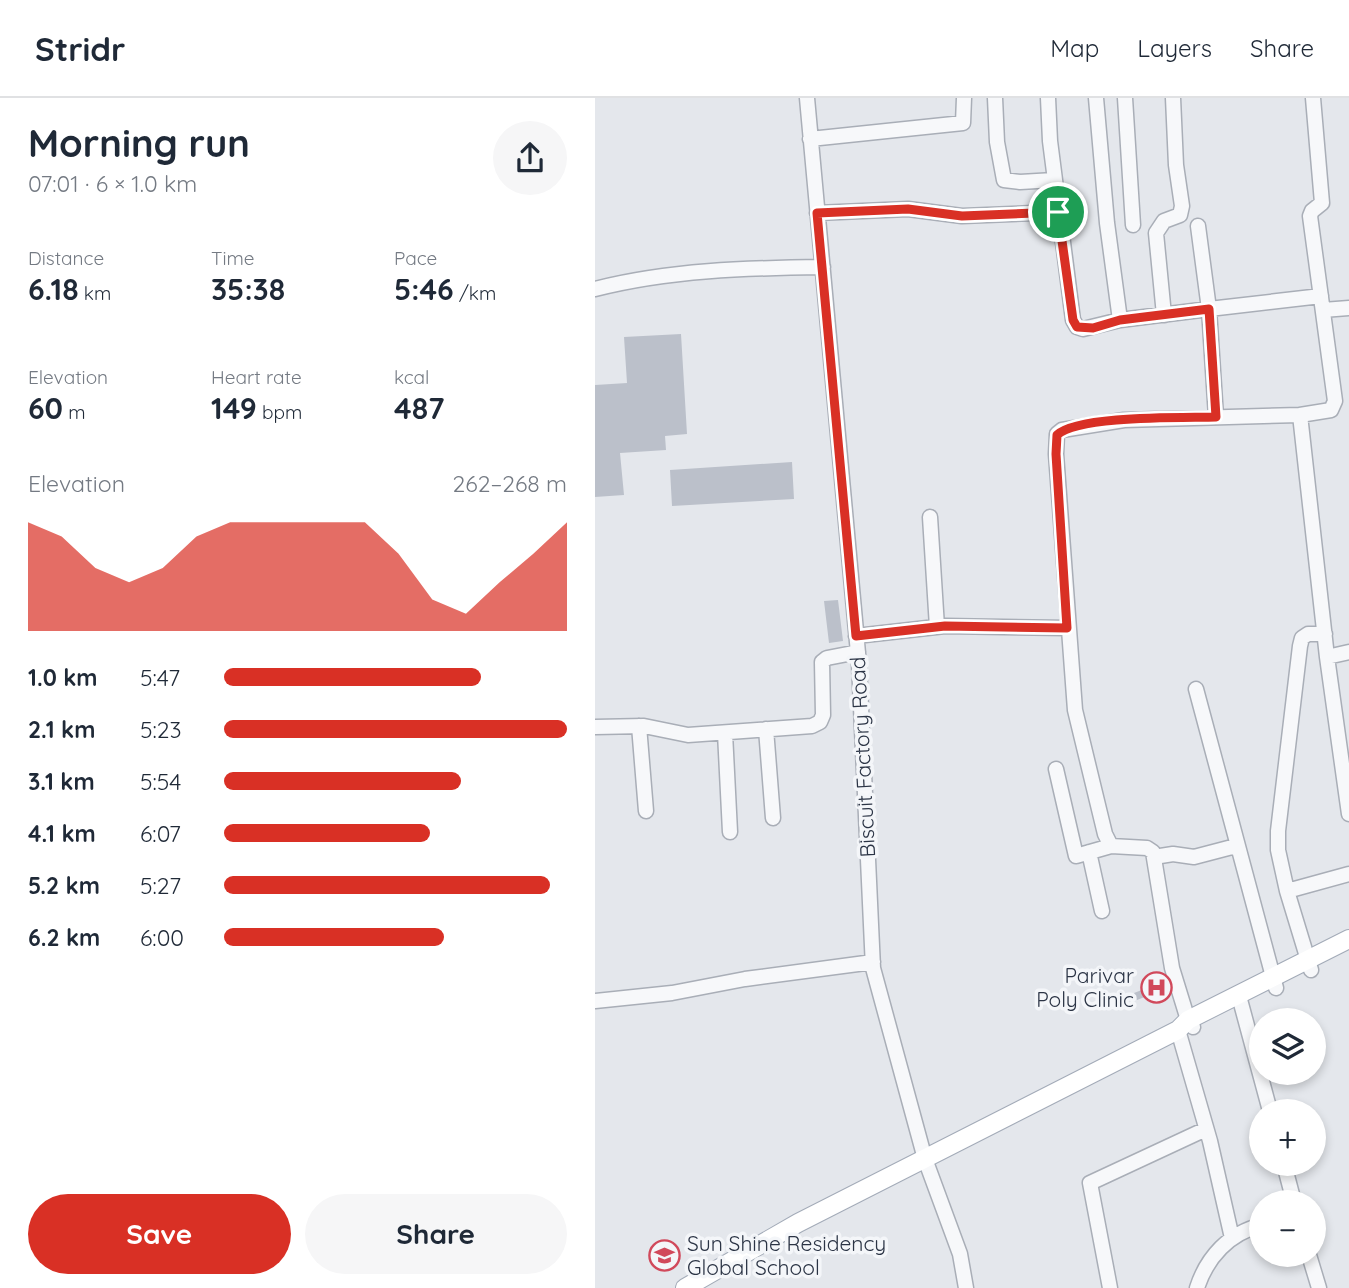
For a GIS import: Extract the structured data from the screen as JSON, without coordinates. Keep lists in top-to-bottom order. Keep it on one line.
{"streets":{"street":["Biscuit Factory Road"]},"places":{"hospital":["Parivar Poly Clinic"],"school or university":["Sun Shine Residency Global School"]},"page":{"header":"Stridr","nav":["Map","Layers","Share"],"heading":["Morning run","07:01 · 6 × 1.0 km"],"stats":[["Distance","6.18 km"],["Time","35:38"],["Pace","5:46 /km"],["Elevation","60 m"],["Heart rate","149 bpm"],["kcal","487"]],"chart":["Elevation","262–268 m"],"list":[{"name":"1.0 km","note":"5:47"},{"name":"2.1 km","note":"5:23"},{"name":"3.1 km","note":"5:54"},{"name":"4.1 km","note":"6:07"},{"name":"5.2 km","note":"5:27"},{"name":"6.2 km","note":"6:00"}],"map_buttons":["+","−"],"buttons":["Save","Share"]}}
